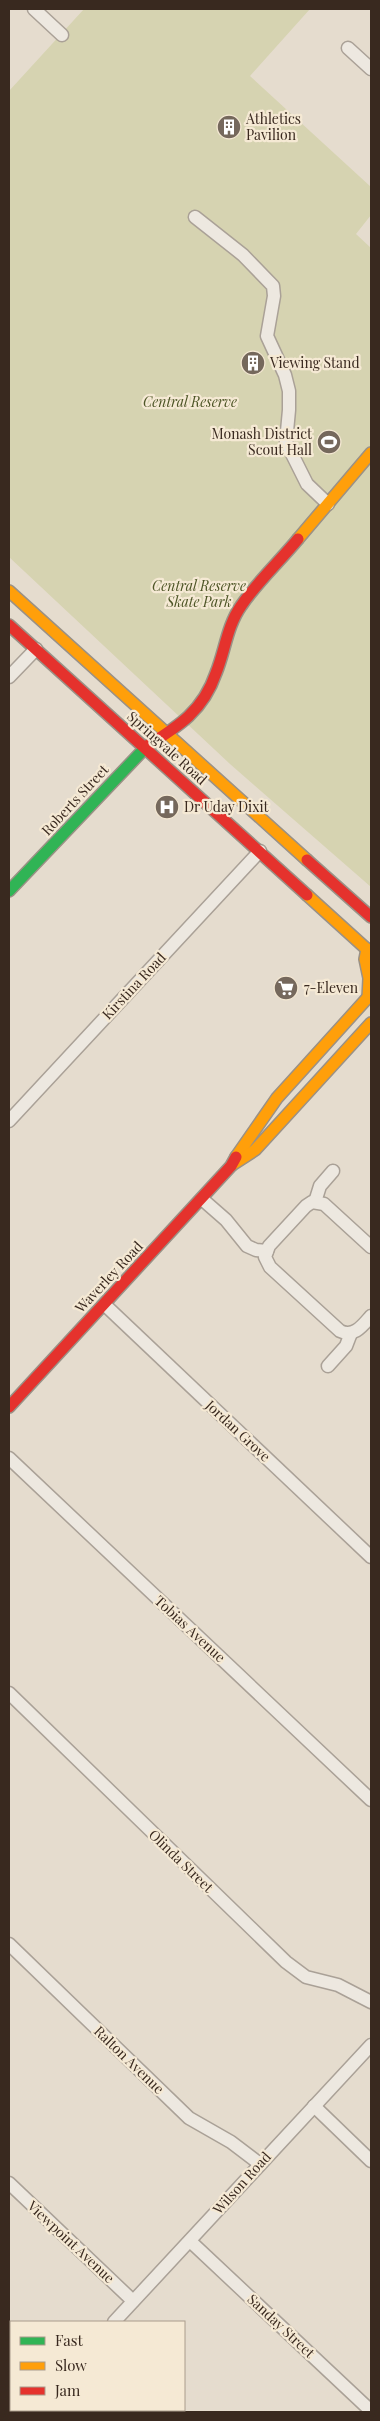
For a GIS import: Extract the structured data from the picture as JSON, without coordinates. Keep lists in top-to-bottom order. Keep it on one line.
{"streets":{"main road":["Springvale Road","Roberts Street","Waverley Road"],"street":["Kirstina Road","Jordan Grove","Tobias Avenue","Olinda Street","Ralton Avenue","Wilson Road","Viewpoint Avenue","Sanday Street"]},"crossings":[["Springvale Road","Roberts Street"],["Springvale Road","Kirstina Road"],["Waverley Road","Jordan Grove"],["Ralton Avenue","Wilson Road"],["Wilson Road","Viewpoint Avenue"],["Wilson Road","Sanday Street"]],"parks":["Central Reserve","Central Reserve Skate Park"],"places":{"building":["Athletics Pavilion","Viewing Stand"],"sports":["Monash District Scout Hall"],"hospital":["Dr Uday Dixit"],"supermarket":["7-Eleven"]},"legend":["Fast","Slow","Jam"]}
